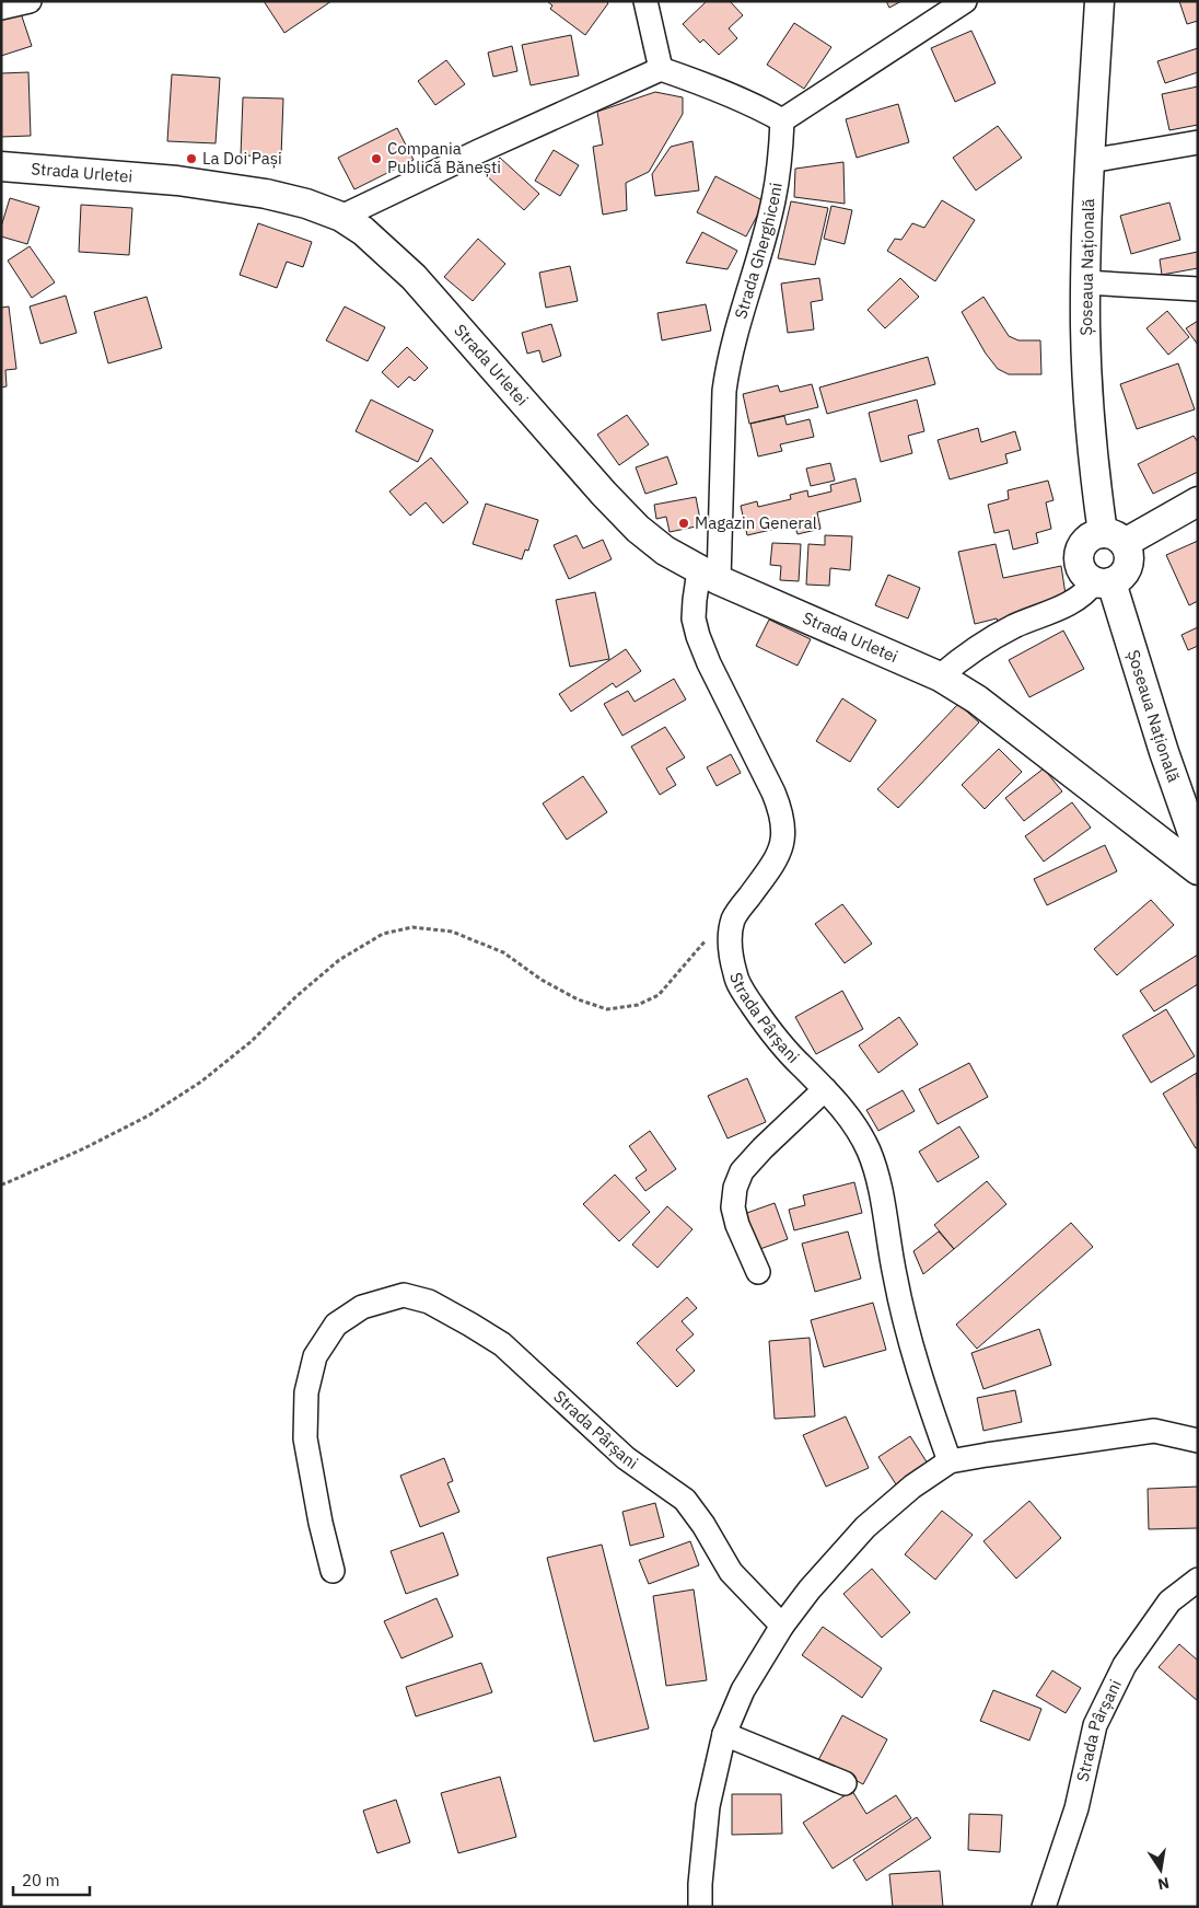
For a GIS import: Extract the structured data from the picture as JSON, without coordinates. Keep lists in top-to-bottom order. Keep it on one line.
{"streets":{"street":["Strada Urletei","Strada Gherghiceni","Șoseaua Națională","Strada Pârșani"]},"crossings":[["Strada Urletei","Strada Gherghiceni"]],"places":["La Doi Pași","Compania Publică Bănești","Magazin General"],"scale_bar":"20 m","north":"bottom"}
